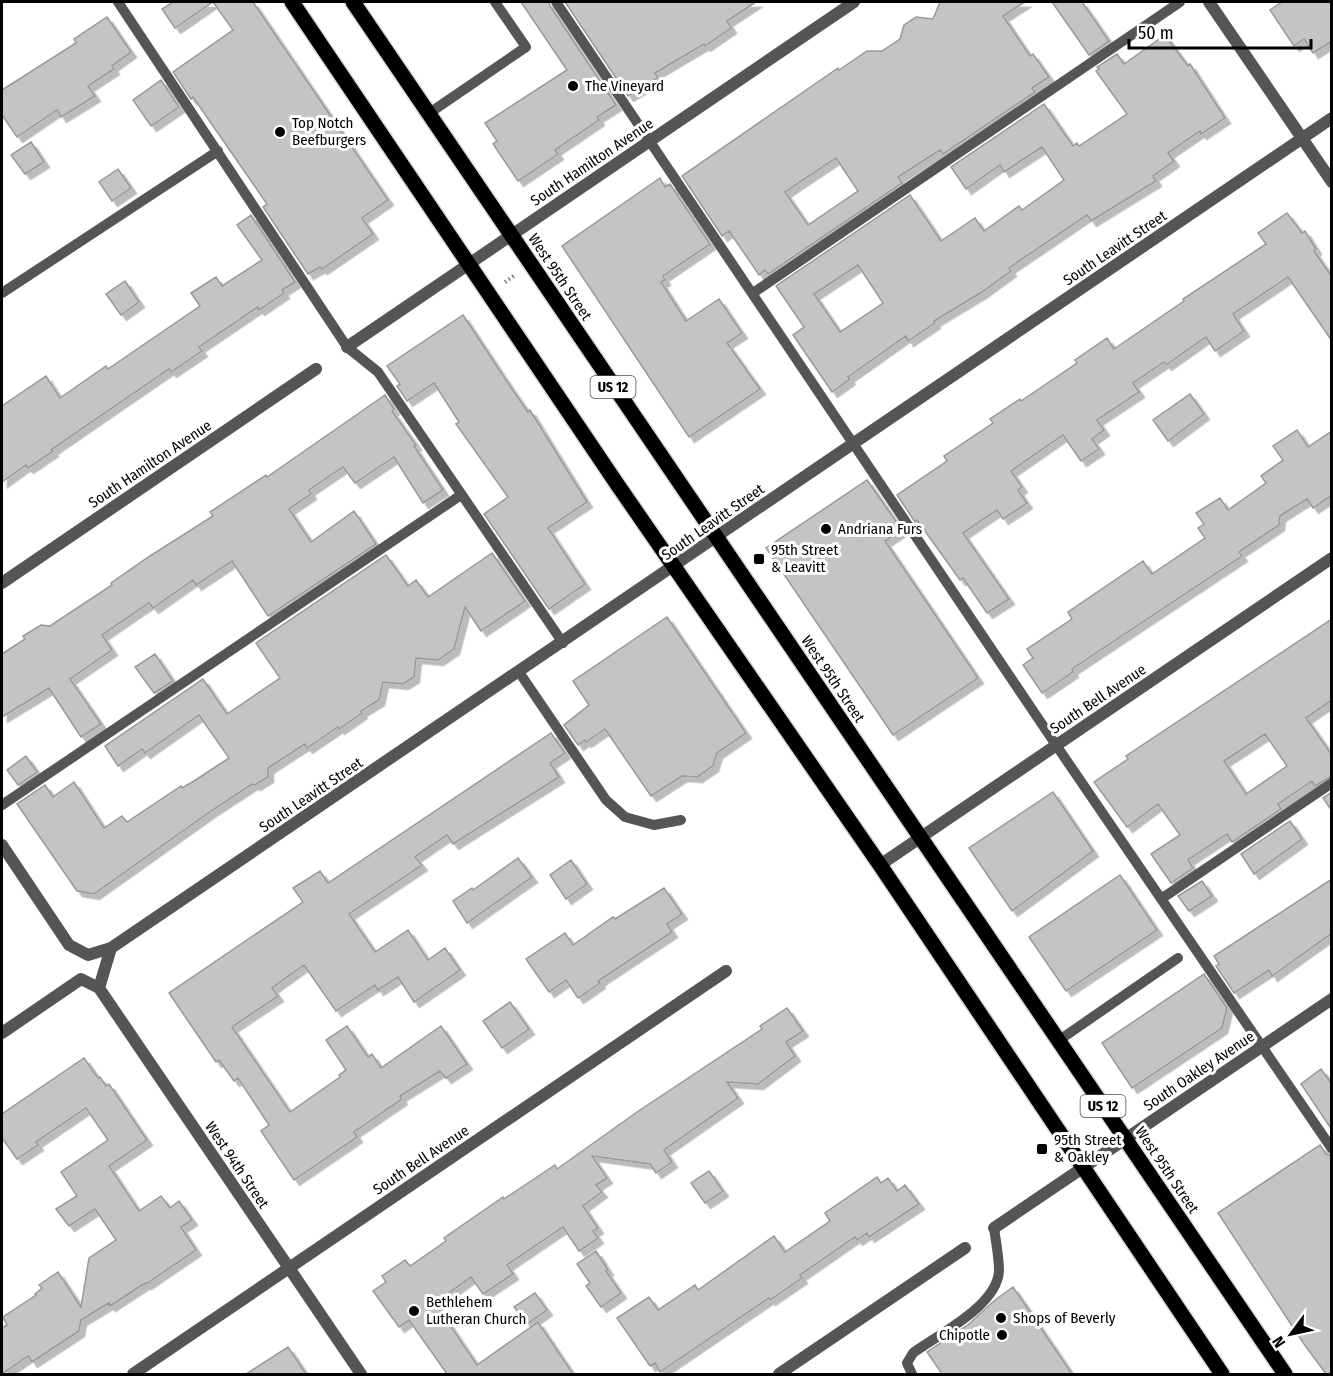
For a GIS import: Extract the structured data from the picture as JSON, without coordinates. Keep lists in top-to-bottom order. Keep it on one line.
{"streets":{"main road":["West 95th Street","US 12"],"street":["South Hamilton Avenue","South Leavitt Street","South Bell Avenue","South Oakley Avenue","West 94th Street"]},"crossings":[["South Hamilton Avenue","West 95th Street"],["South Leavitt Street","West 95th Street"],["West 95th Street","South Bell Avenue"],["West 95th Street","South Oakley Avenue"],["South Bell Avenue","West 94th Street"]],"places":{"other":["The Vineyard","Top Notch Beefburgers","Andriana Furs","Bethlehem Lutheran Church","Shops of Beverly","Chipotle"],"transit":["95th Street & Leavitt","95th Street & Oakley"]},"scale_bar":"50 m","north":"bottom left"}
